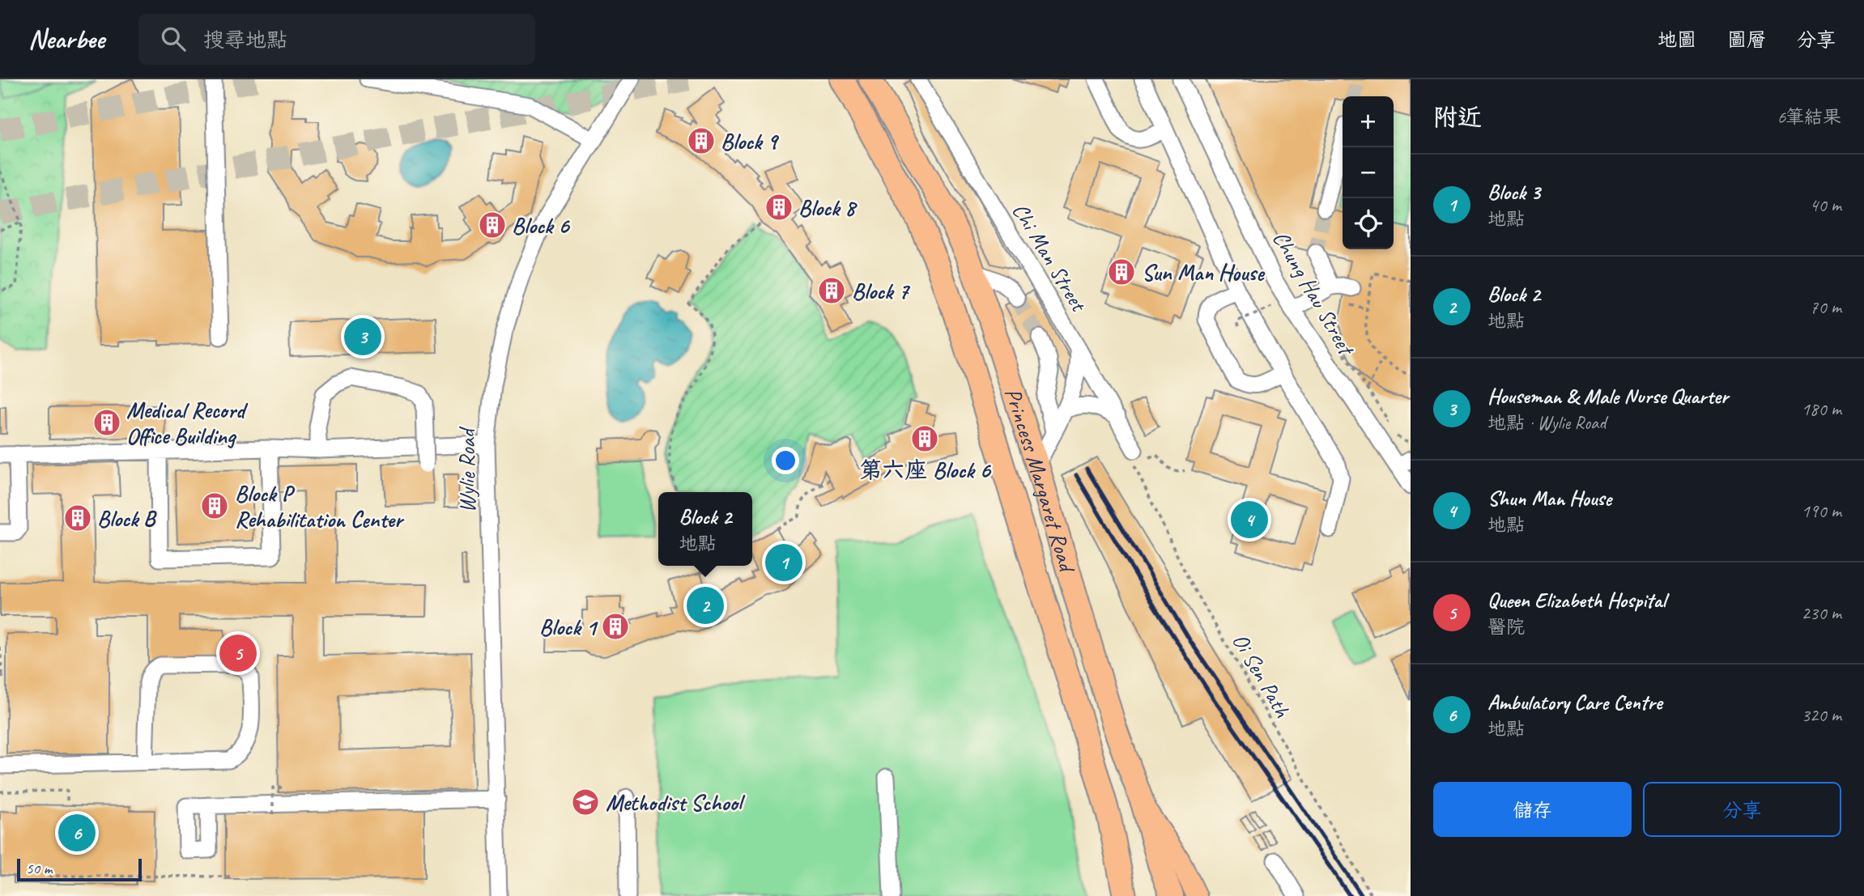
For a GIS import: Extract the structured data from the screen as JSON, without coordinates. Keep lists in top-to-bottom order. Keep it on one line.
{"streets":{"highway":["Princess Margaret Road"],"street":["Chi Man Street","Chung Hau Street","Wylie Road"],"path":["Oi Sen Path"]},"crossings":[["Chi Man Street","Princess Margaret Road"]],"places":{"building":["Block 9","Block 8","Block 6","Sun Man House","Block 7","Medical Record Office Building","第六座 Block 6","Block P Rehabilitation Center","Block B","Block 1"],"school or university":["Methodist School"]},"scale_bar":"50 m","page":{"header":"Nearbee","search":"搜尋地點","nav":["地圖","圖層","分享"],"heading":["附近","6筆結果"],"map_buttons":["+","−"],"list":[{"mark":"1","name":"Block 3","note":"地點","value":"40 m"},{"mark":"2","name":"Block 2","note":"地點","value":"70 m"},{"mark":"3","name":"Houseman & Male Nurse Quarter","note":"地點 · Wylie Road","value":"180 m"},{"mark":"4","name":"Shun Man House","note":"地點","value":"190 m"},{"mark":"5","name":"Queen Elizabeth Hospital","note":"醫院","value":"230 m"},{"mark":"6","name":"Ambulatory Care Centre","note":"地點","value":"320 m"}],"pins":["3","4","1","2","5","6"],"popup":["Block 2","地點"],"buttons":["儲存","分享"],"scale":"50 m"}}
